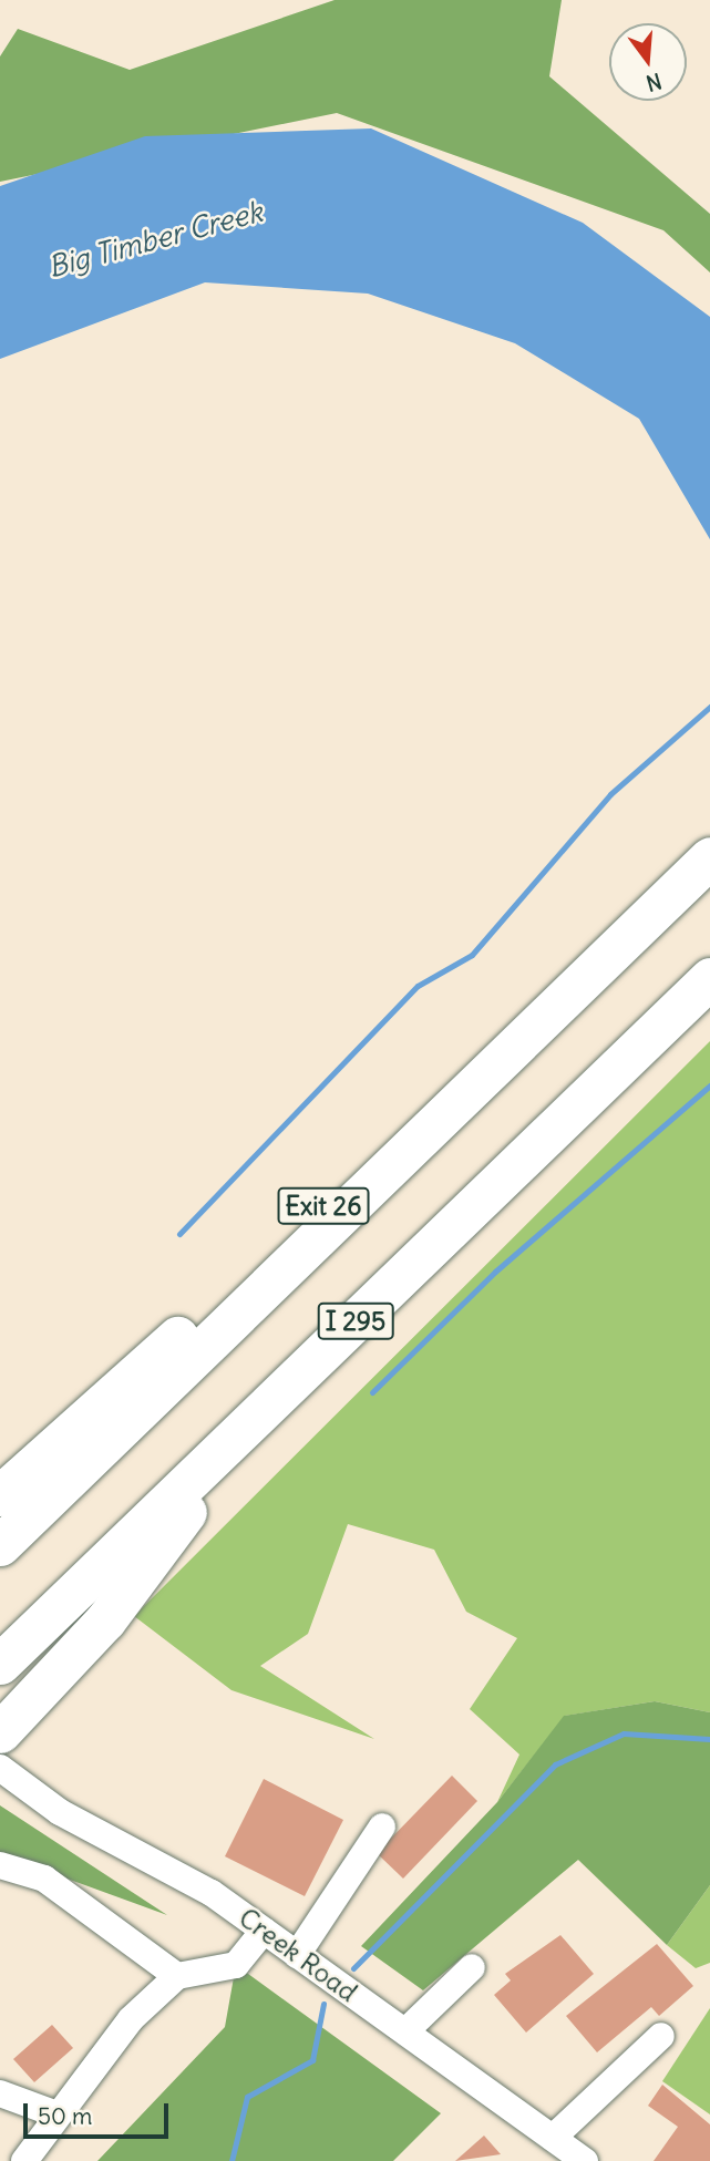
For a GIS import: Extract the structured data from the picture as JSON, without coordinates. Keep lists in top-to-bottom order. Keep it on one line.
{"streets":{"highway":["Exit 26","I 295"],"street":["Creek Road"]},"water":["Big Timber Creek"],"scale_bar":"50 m","north":"bottom"}
